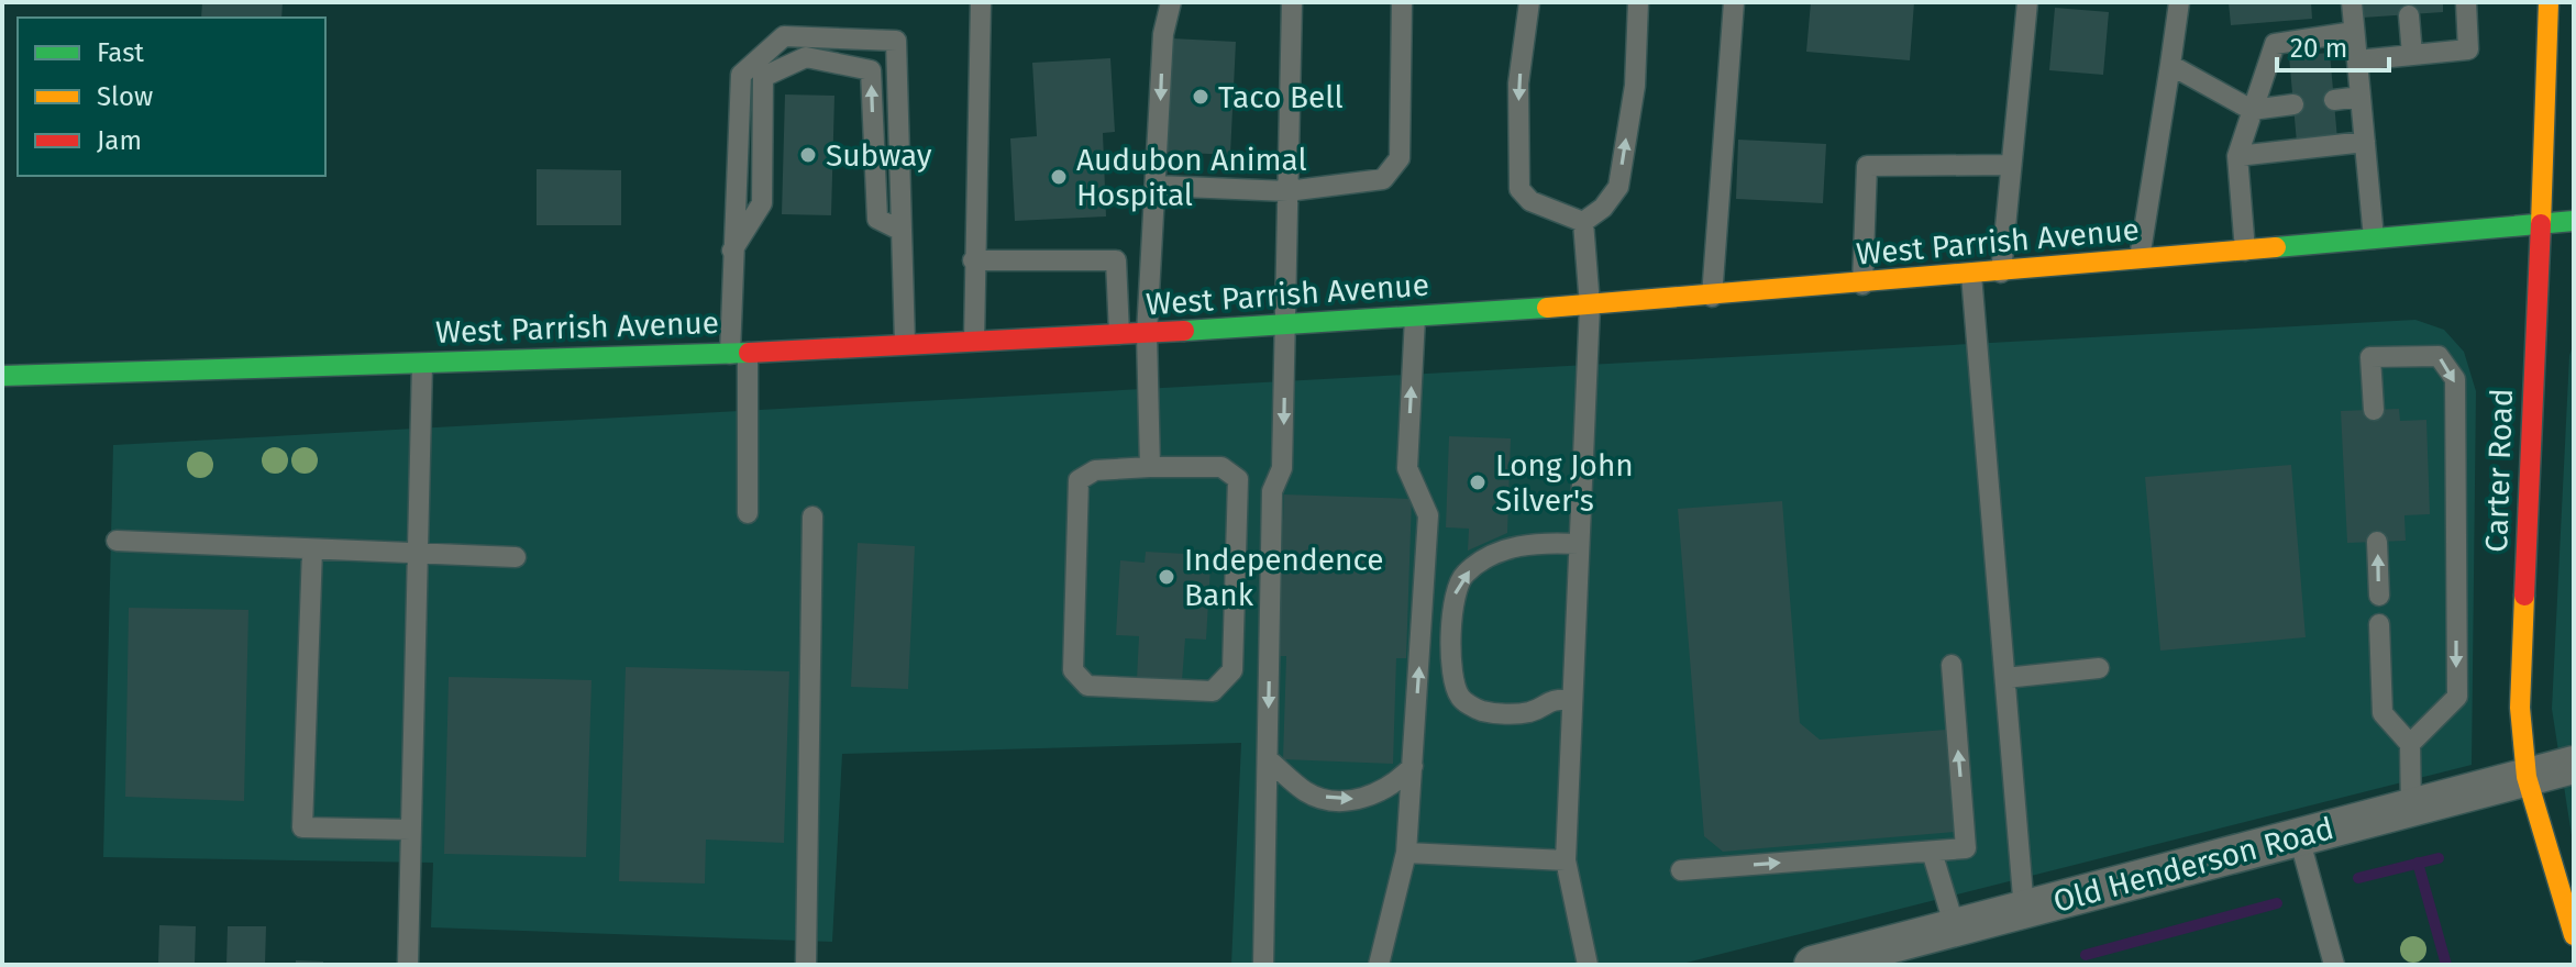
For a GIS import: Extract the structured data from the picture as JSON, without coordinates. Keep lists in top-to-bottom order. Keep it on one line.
{"streets":{"main road":["West Parrish Avenue","Carter Road"],"street":["Old Henderson Road"]},"crossings":[["West Parrish Avenue","Carter Road"],["Carter Road","Old Henderson Road"]],"places":["Taco Bell","Subway","Audubon Animal Hospital","Long John Silver's","Independence Bank"],"legend":["Fast","Slow","Jam"],"scale_bar":"20 m"}
